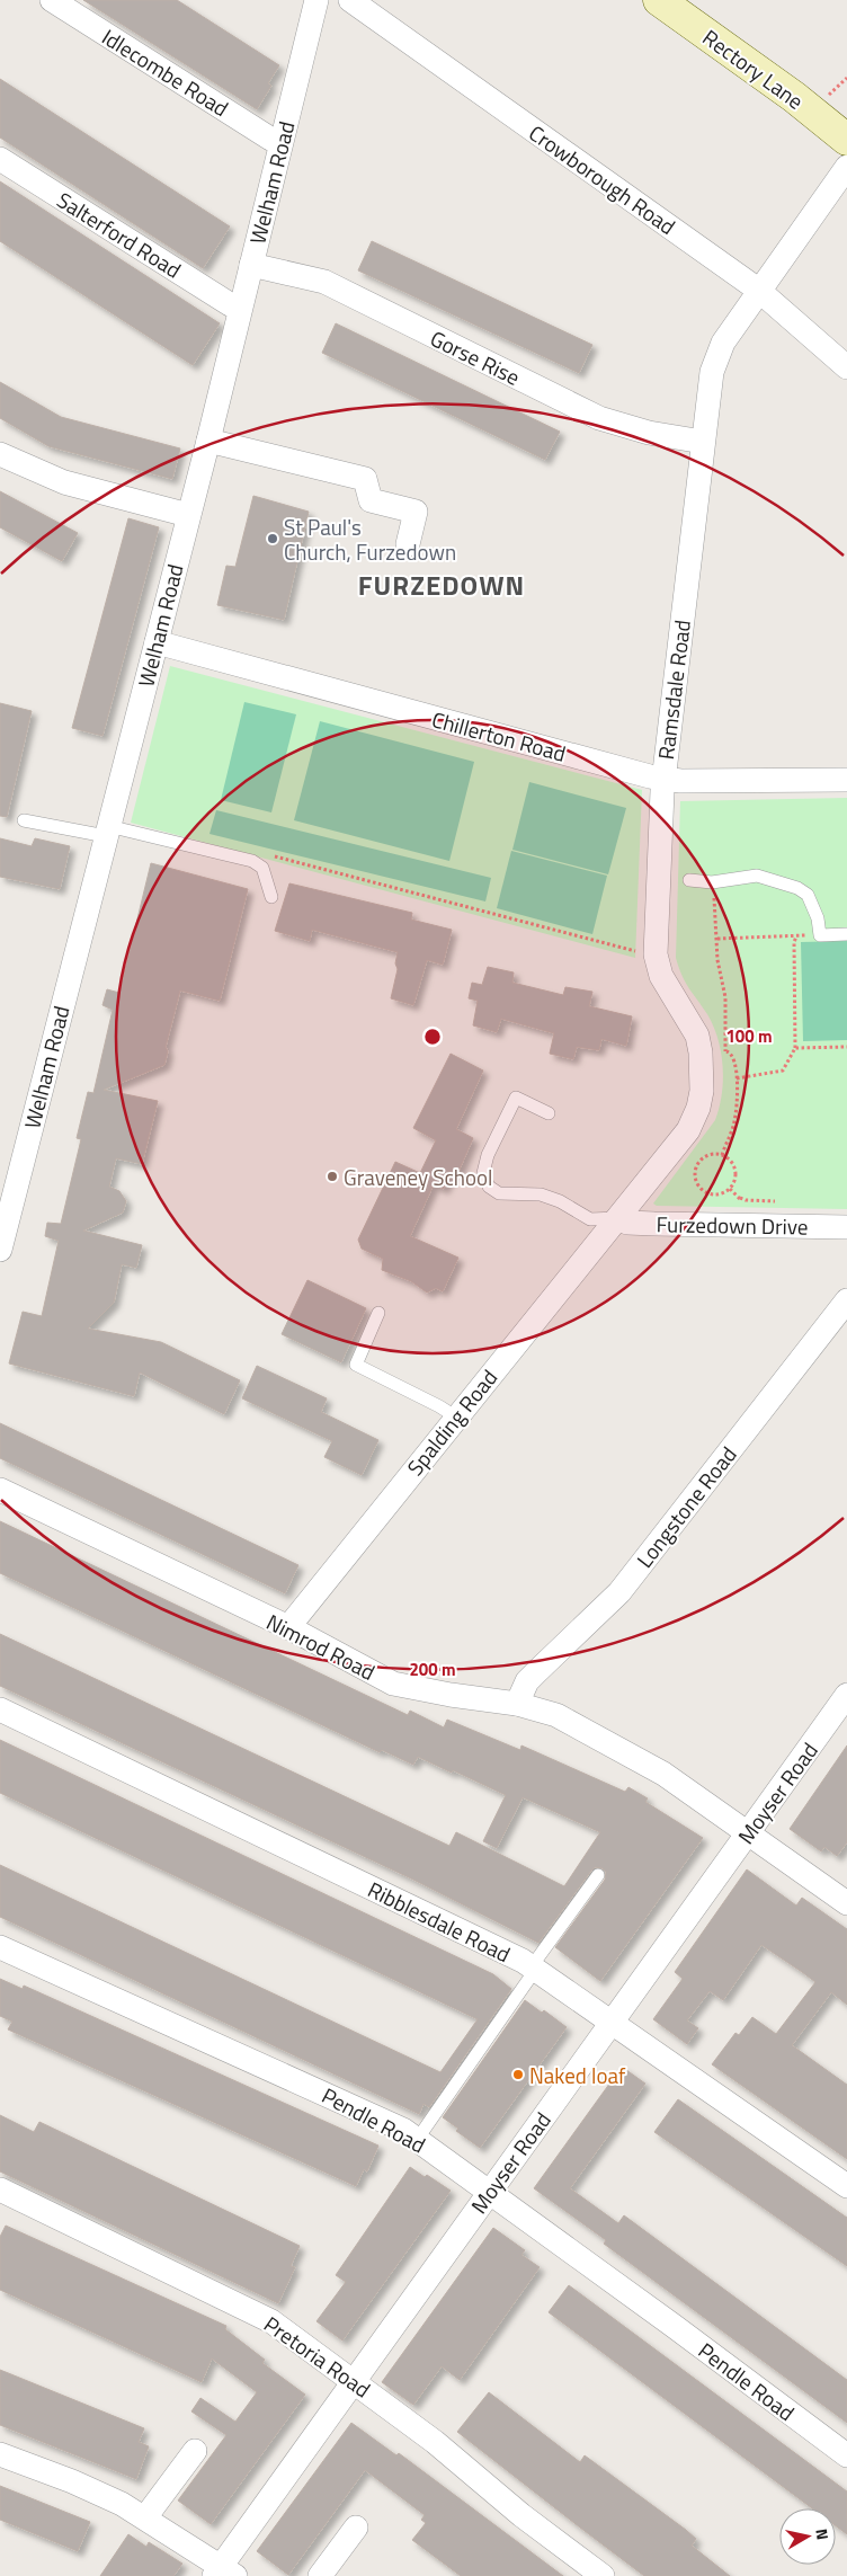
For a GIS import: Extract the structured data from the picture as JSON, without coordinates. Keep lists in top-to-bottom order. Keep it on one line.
{"streets":{"main road":["Rectory Lane"],"street":["Idlecombe Road","Crowborough Road","Welham Road","Salterford Road","Gorse Rise","Ramsdale Road","Chillerton Road","Furzedown Drive","Spalding Road","Longstone Road","Nimrod Road","Moyser Road","Ribblesdale Road","Pendle Road","Pretoria Road"]},"crossings":[["Idlecombe Road","Welham Road"],["Crowborough Road","Ramsdale Road"],["Welham Road","Salterford Road"],["Welham Road","Gorse Rise"],["Welham Road","Chillerton Road"],["Gorse Rise","Ramsdale Road"],["Ramsdale Road","Chillerton Road"],["Ramsdale Road","Furzedown Drive"],["Ramsdale Road","Spalding Road"],["Furzedown Drive","Spalding Road"],["Spalding Road","Nimrod Road"],["Longstone Road","Nimrod Road"],["Nimrod Road","Moyser Road"],["Moyser Road","Ribblesdale Road"],["Moyser Road","Pendle Road"],["Moyser Road","Pretoria Road"]],"districts":["FURZEDOWN"],"places":["St Paul's Church, Furzedown","Graveney School","Naked loaf"],"north":"right","rings":["100 m","200 m"]}
